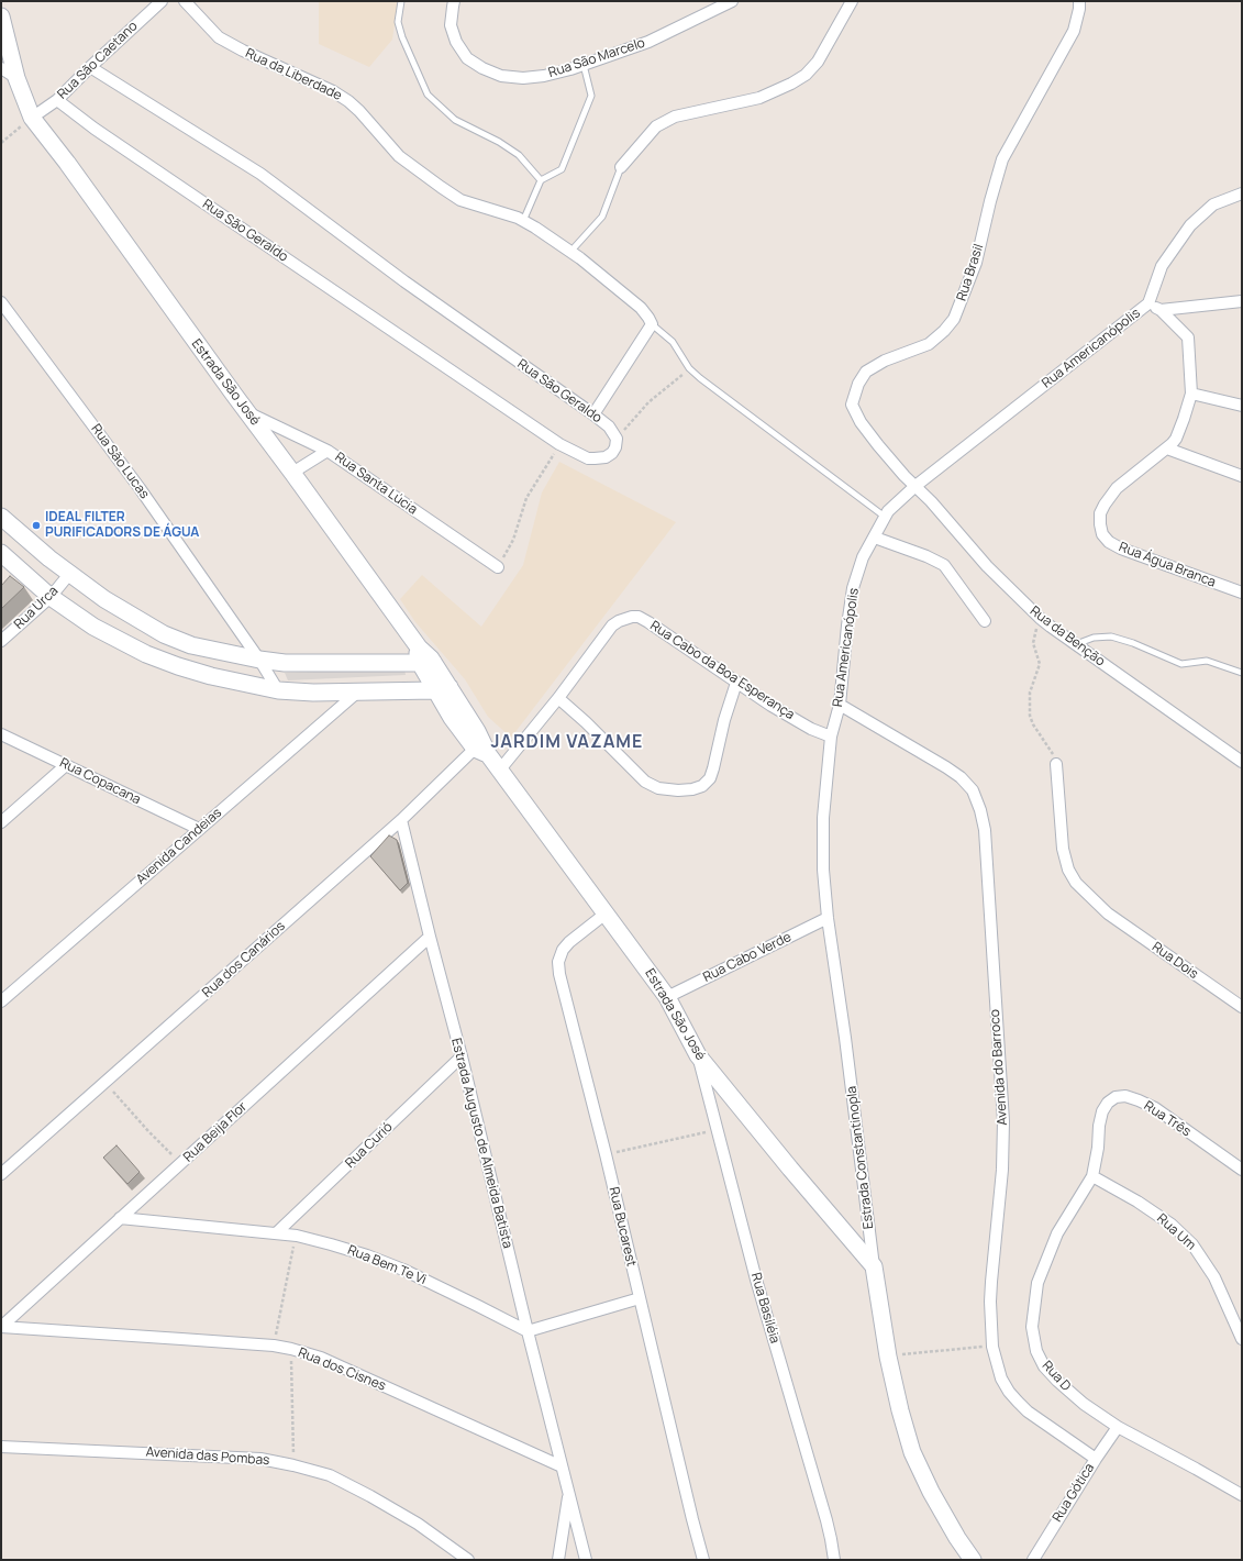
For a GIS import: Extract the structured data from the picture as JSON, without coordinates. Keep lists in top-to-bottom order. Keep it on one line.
{"streets":{"street":["Rua São Marcelo","Rua São Caetano","Rua da Liberdade","Rua São Geraldo","Rua Brasil","Rua Americanópolis","Estrada São José","Rua São Lucas","Rua Santa Lúcia","Rua Água Branca","Rua Urca","Rua da Benção","Rua Cabo da Boa Esperança","Rua Copacana","Avenida Candeias","Rua Cabo Verde","Rua dos Canários","Rua Dois","Avenida do Barroco","Rua Três","Rua Beija Flor","Estrada Augusto de Almeida Batista","Rua Curió","Estrada Constantinopla","Rua Bucarest","Rua Um","Rua Bem Te Vi","Rua Basiléia","Rua dos Cisnes","Rua D","Avenida das Pombas","Rua Gótica"]},"crossings":[["Rua São Caetano","Rua São Geraldo"],["Rua São Caetano","Estrada São José"],["Rua Brasil","Rua Americanópolis"],["Rua Brasil","Rua da Benção"],["Rua Americanópolis","Rua Água Branca"],["Rua Americanópolis","Rua da Benção"],["Rua Americanópolis","Rua Cabo da Boa Esperança"],["Rua Americanópolis","Avenida do Barroco"],["Rua Americanópolis","Estrada Constantinopla"],["Estrada São José","Rua Santa Lúcia"],["Estrada São José","Rua Cabo Verde"],["Estrada São José","Rua dos Canários"],["Estrada São José","Estrada Constantinopla"],["Estrada São José","Rua Bucarest"],["Estrada São José","Rua Basiléia"],["Rua Cabo da Boa Esperança","Estrada Constantinopla"],["Rua Copacana","Avenida Candeias"],["Rua Cabo Verde","Estrada Constantinopla"],["Rua dos Canários","Estrada Augusto de Almeida Batista"],["Avenida do Barroco","Rua Gótica"],["Rua Três","Rua Um"],["Rua Três","Rua D"],["Rua Beija Flor","Estrada Augusto de Almeida Batista"],["Rua Beija Flor","Rua Bem Te Vi"],["Rua Beija Flor","Rua dos Cisnes"],["Estrada Augusto de Almeida Batista","Rua Curió"],["Estrada Augusto de Almeida Batista","Rua Bem Te Vi"],["Estrada Augusto de Almeida Batista","Rua dos Cisnes"],["Rua Curió","Rua Bem Te Vi"],["Rua Um","Rua D"],["Rua D","Rua Gótica"]],"districts":["JARDIM VAZAME"],"places":["IDEAL FILTER PURIFICADORS DE ÁGUA"]}
